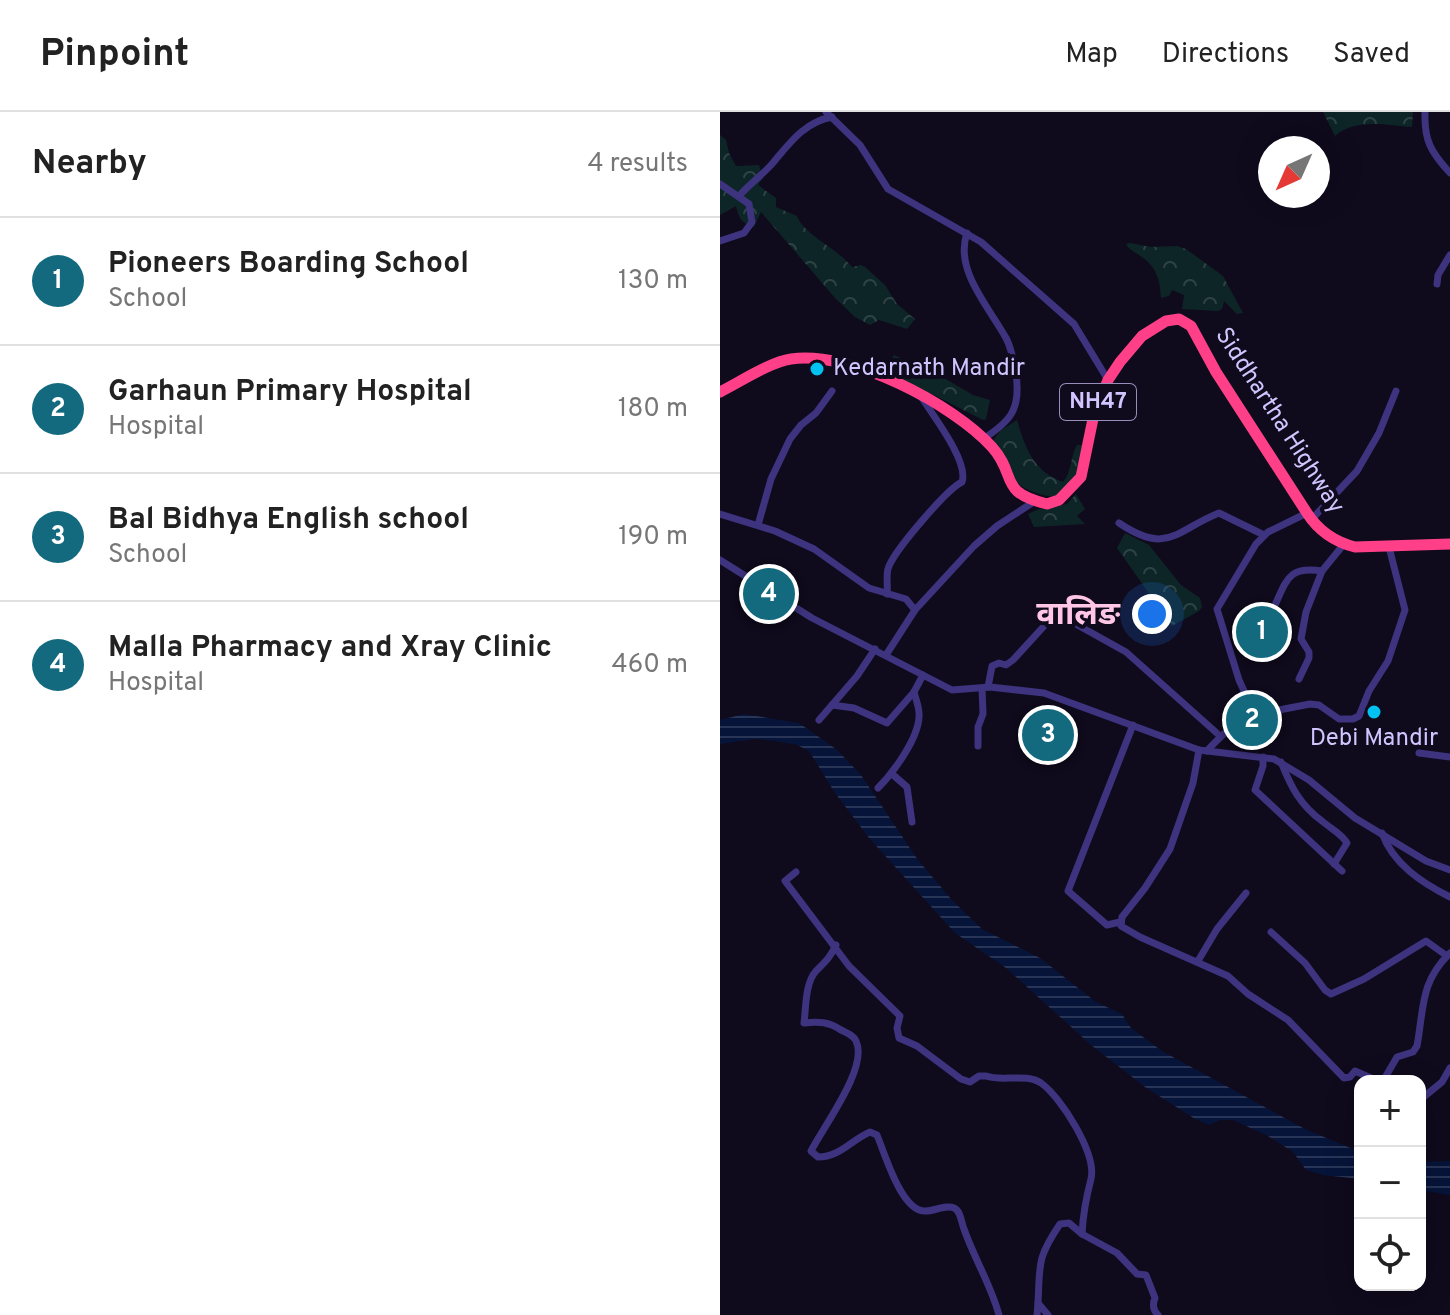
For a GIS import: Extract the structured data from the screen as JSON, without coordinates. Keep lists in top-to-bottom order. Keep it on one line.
{"streets":{"highway":["NH47","Siddhartha Highway"]},"districts":["वालिङ"],"places":["Kedarnath Mandir","Debi Mandir"],"north":"bottom left","page":{"header":"Pinpoint","nav":["Map","Directions","Saved"],"heading":["Nearby","4 results"],"list":[{"mark":"1","name":"Pioneers Boarding School","note":"School","value":"130 m"},{"mark":"2","name":"Garhaun Primary Hospital","note":"Hospital","value":"180 m"},{"mark":"3","name":"Bal Bidhya English school","note":"School","value":"190 m"},{"mark":"4","name":"Malla Pharmacy and Xray Clinic","note":"Hospital","value":"460 m"}],"pins":["4","1","2","3"],"map_buttons":["+","−"]}}
